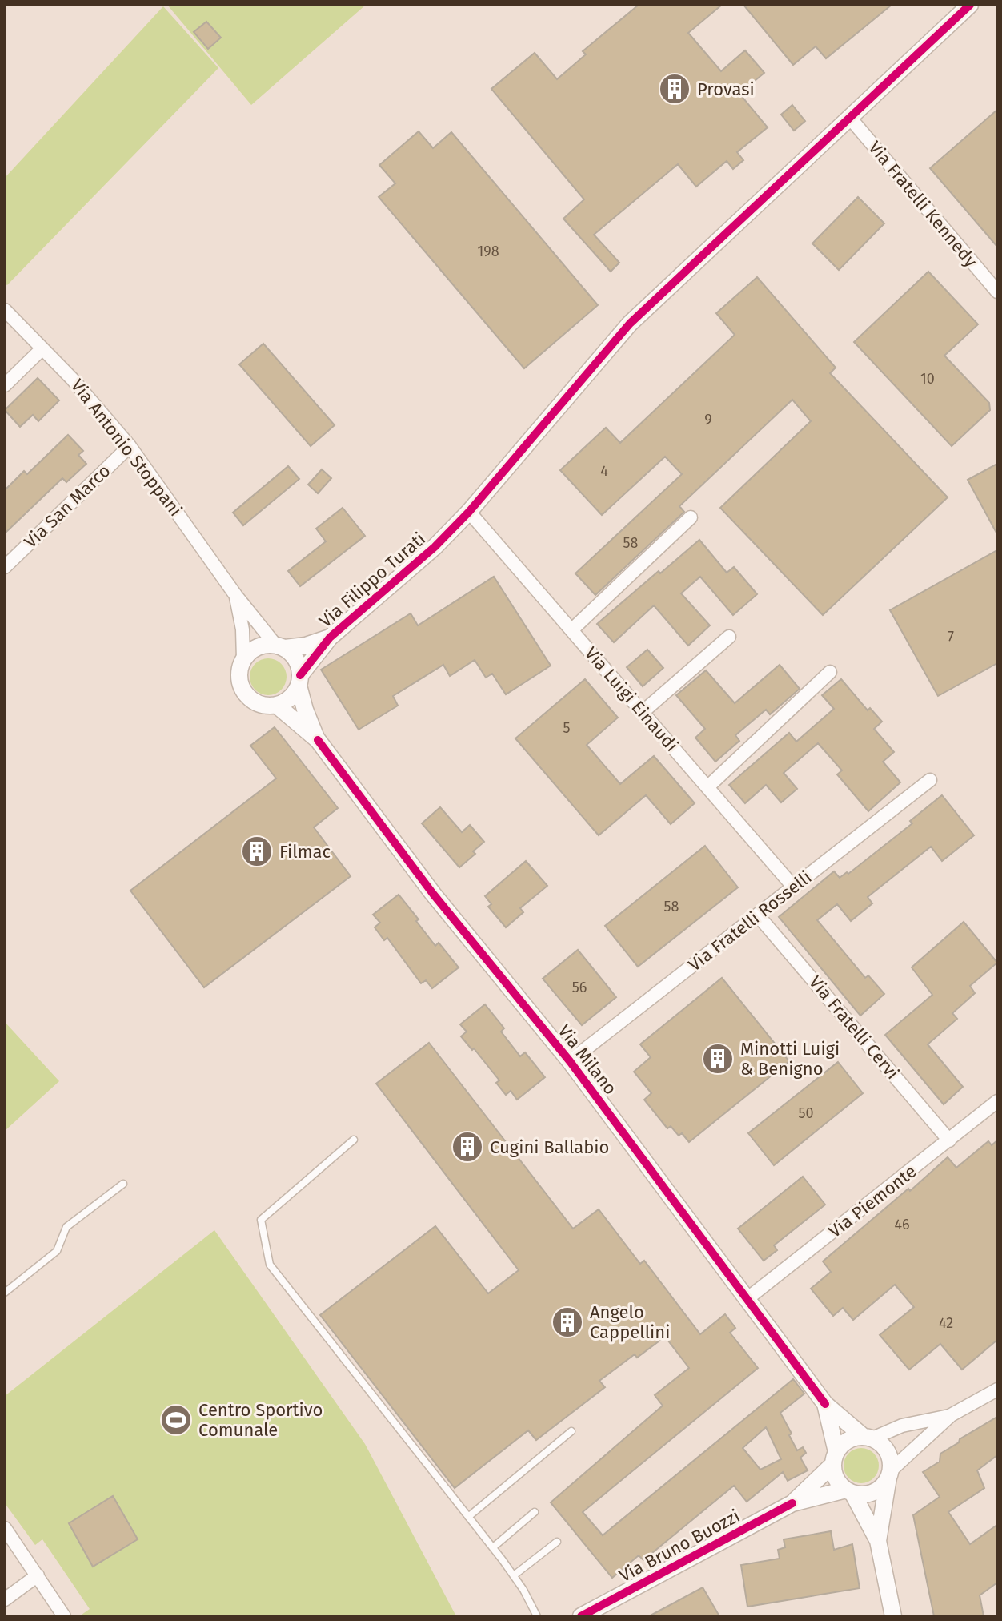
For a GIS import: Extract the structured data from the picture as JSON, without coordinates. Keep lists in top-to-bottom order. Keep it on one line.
{"streets":{"street":["Via Fratelli Kennedy","Via Antonio Stoppani","Via San Marco","Via Filippo Turati","Via Luigi Einaudi","Via Fratelli Rosselli","Via Fratelli Cervi","Via Milano","Via Piemonte","Via Bruno Buozzi"]},"crossings":[["Via Fratelli Kennedy","Via Filippo Turati"],["Via Antonio Stoppani","Via San Marco"],["Via Antonio Stoppani","Via Filippo Turati"],["Via Antonio Stoppani","Via Milano"],["Via Filippo Turati","Via Luigi Einaudi"],["Via Filippo Turati","Via Milano"],["Via Luigi Einaudi","Via Fratelli Rosselli"],["Via Fratelli Rosselli","Via Fratelli Cervi"],["Via Fratelli Rosselli","Via Milano"],["Via Fratelli Cervi","Via Piemonte"],["Via Milano","Via Piemonte"],["Via Milano","Via Bruno Buozzi"]],"places":{"building":["Provasi","Filmac","Minotti Luigi & Benigno","Cugini Ballabio","Angelo Cappellini"],"sports":["Centro Sportivo Comunale"]},"house_numbers":["198","10","9","4","58","7","5","58","56","50","46","42"]}
